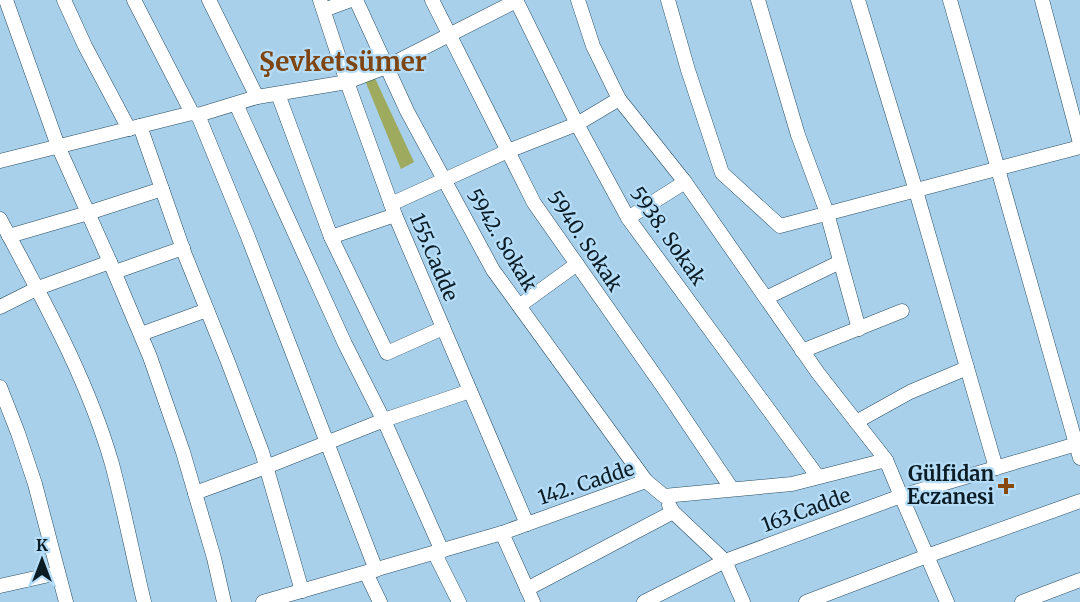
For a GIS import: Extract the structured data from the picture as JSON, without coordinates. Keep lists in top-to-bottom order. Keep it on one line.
{"streets":{"street":["5938. Sokak","5942. Sokak","5940. Sokak","155.Cadde","142. Cadde","163.Cadde"]},"crossings":[["5942. Sokak","142. Cadde"],["155.Cadde","142. Cadde"]],"districts":["Şevketsümer"],"places":{"health":["Gülfidan Eczanesi"]},"north":"top"}
